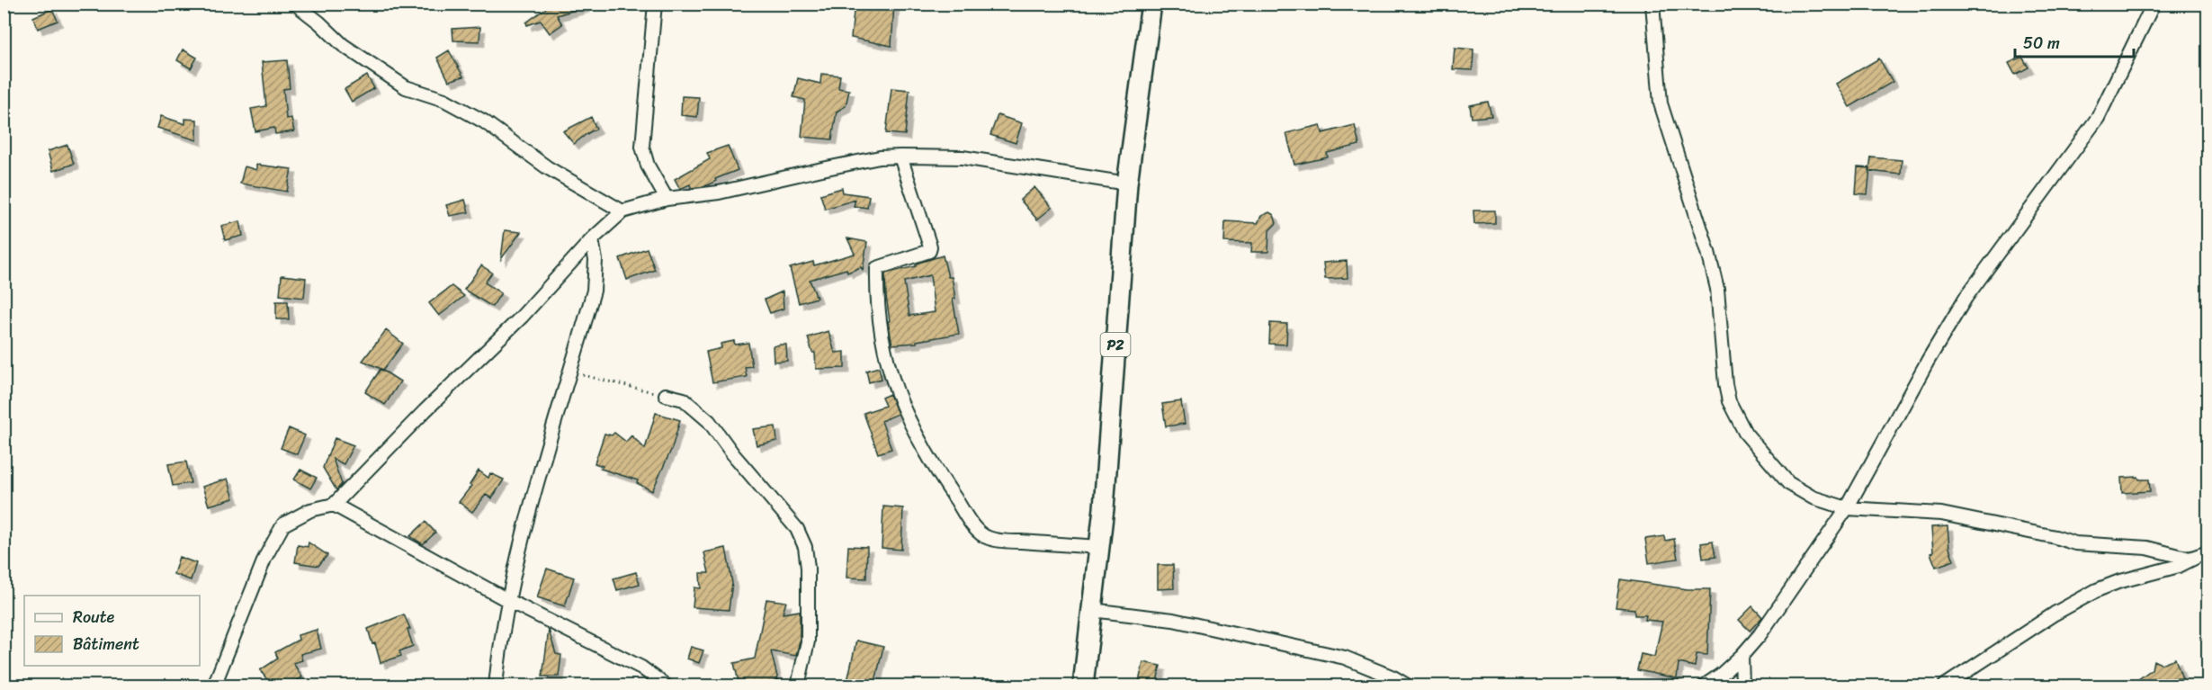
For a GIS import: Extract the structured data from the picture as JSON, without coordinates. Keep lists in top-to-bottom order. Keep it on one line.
{"streets":{"main road":["P2"]},"legend":["Route","Bâtiment"],"scale_bar":"50 m"}
